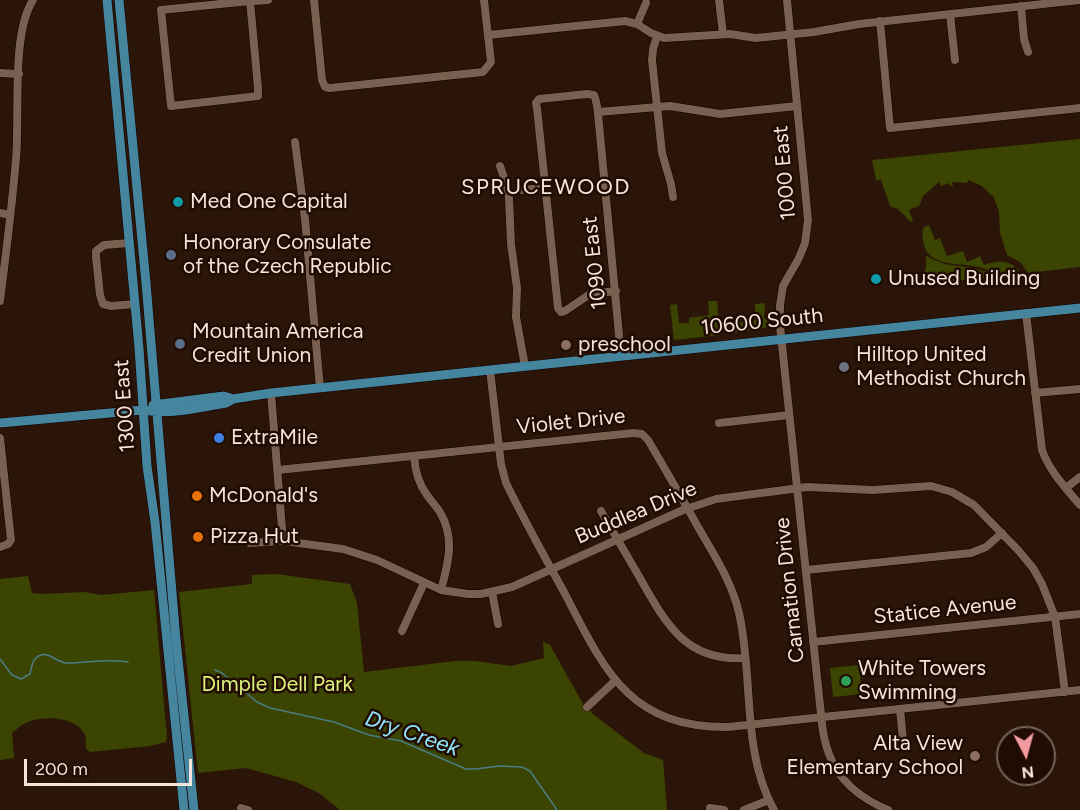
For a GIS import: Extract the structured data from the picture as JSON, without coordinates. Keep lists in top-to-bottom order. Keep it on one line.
{"streets":{"main road":["10600 South","1300 East"],"street":["1000 East","1090 East","Violet Drive","Buddlea Drive","Carnation Drive","Statice Avenue"]},"crossings":[["1000 East","10600 South"],["1000 East","Carnation Drive"],["1090 East","10600 South"],["10600 South","1300 East"],["10600 South","Carnation Drive"],["Violet Drive","Buddlea Drive"],["Buddlea Drive","Carnation Drive"],["Buddlea Drive","Statice Avenue"],["Carnation Drive","Statice Avenue"]],"districts":["SPRUCEWOOD"],"water":["Dry Creek"],"parks":["Dimple Dell Park"],"places":["Med One Capital","Honorary Consulate of the Czech Republic","Unused Building","Mountain America Credit Union","preschool","Hilltop United Methodist Church","ExtraMile","McDonald's","Pizza Hut","White Towers Swimming","Alta View Elementary School"],"scale_bar":"200 m","north":"bottom"}
